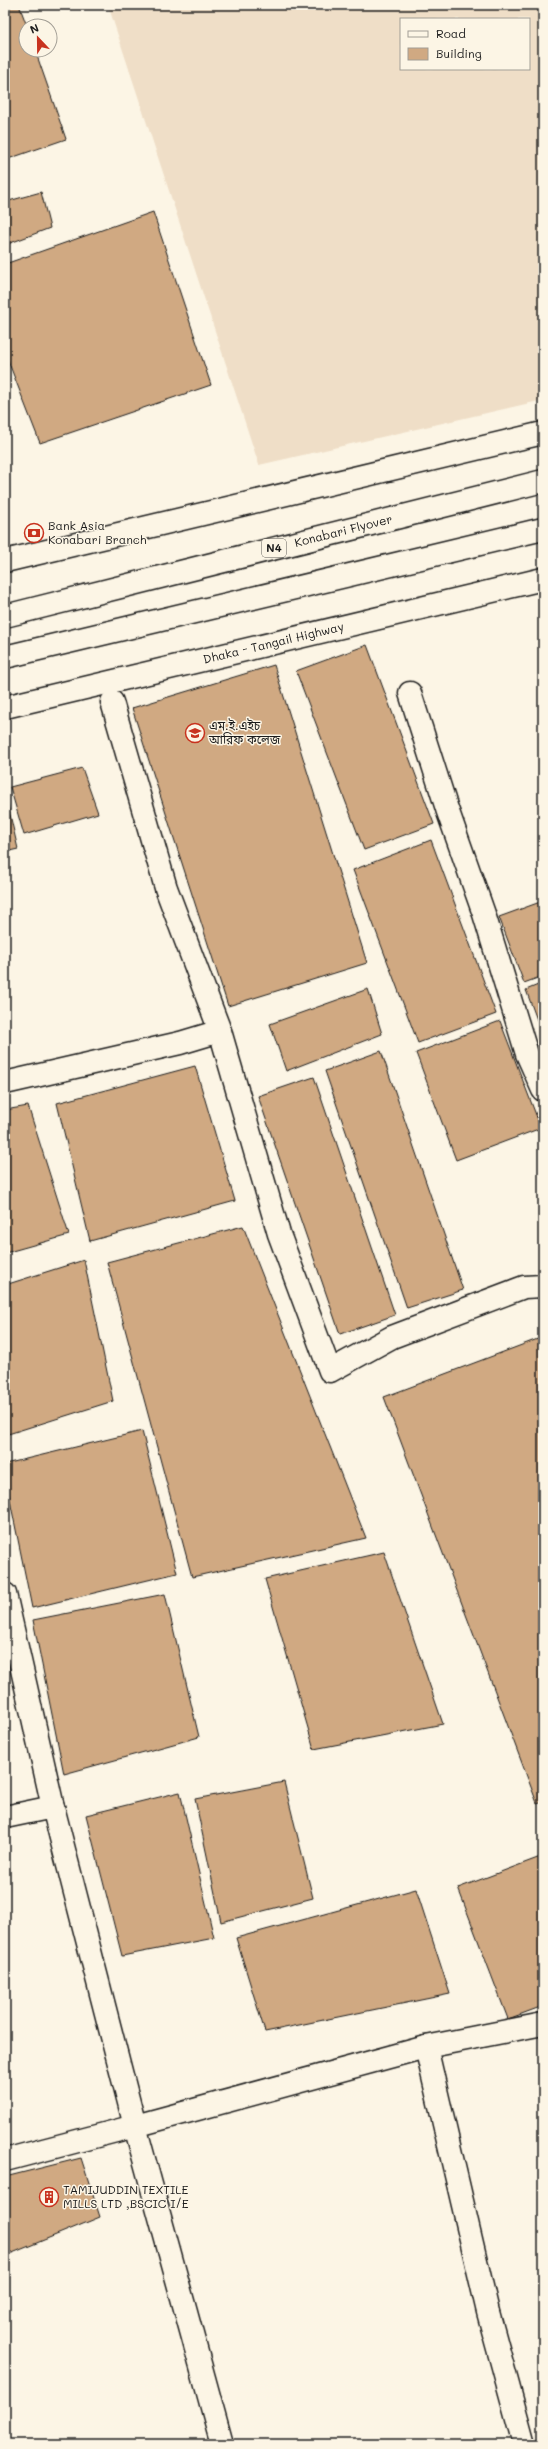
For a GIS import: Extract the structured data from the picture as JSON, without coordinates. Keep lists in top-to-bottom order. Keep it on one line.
{"streets":{"main road":["Konabari Flyover","N4","Dhaka - Tangail Highway"]},"places":{"bank":["Bank Asia Konabari Branch"],"school or university":["এম.ই.এইচ আরিফ কলেজ"],"building":["TAMIJUDDIN TEXTILE MILLS LTD ,BSCIC I/E"]},"legend":["Road","Building"],"north":"top"}
